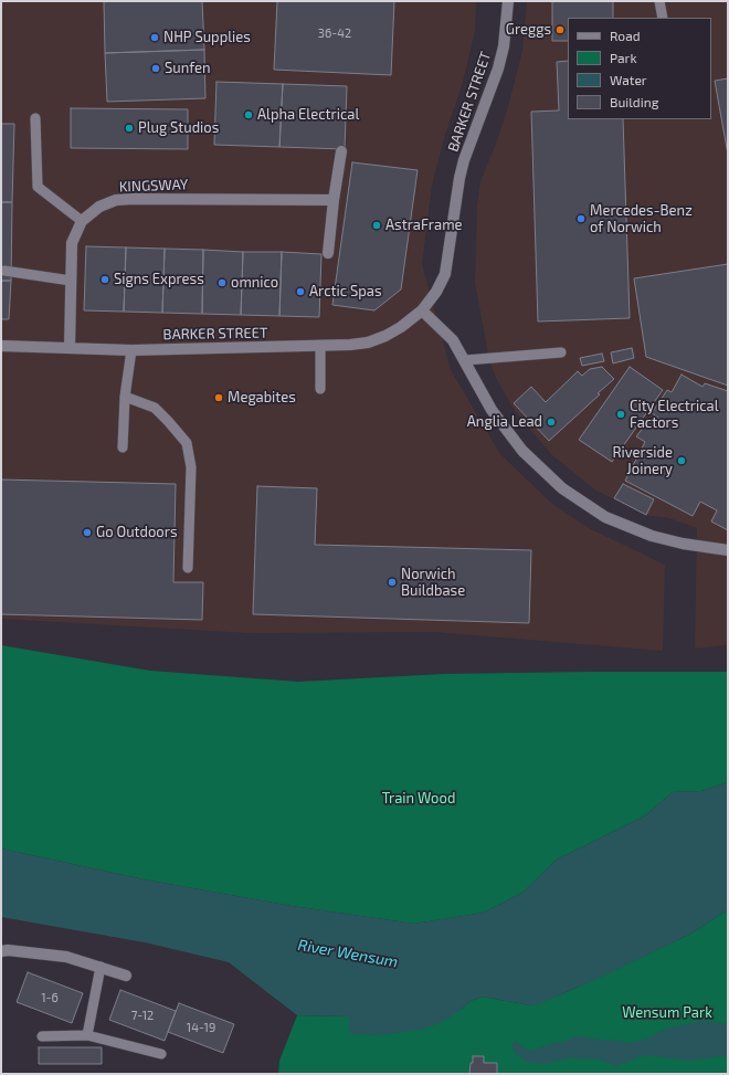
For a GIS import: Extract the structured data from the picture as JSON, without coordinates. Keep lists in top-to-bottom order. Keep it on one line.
{"streets":{"street":["BARKER STREET","KINGSWAY"]},"crossings":[["BARKER STREET","KINGSWAY"]],"water":["River Wensum"],"parks":["Train Wood","Wensum Park"],"places":["Greggs","NHP Supplies","Sunfen","Alpha Electrical","Plug Studios","Mercedes-Benz of Norwich","AstraFrame","Signs Express","omnico","Arctic Spas","Megabites","City Electrical Factors","Anglia Lead","Riverside Joinery","Go Outdoors","Norwich Buildbase"],"house_numbers":["36-42","1-6","7-12","14-19"],"legend":["Road","Park","Water","Building"]}
